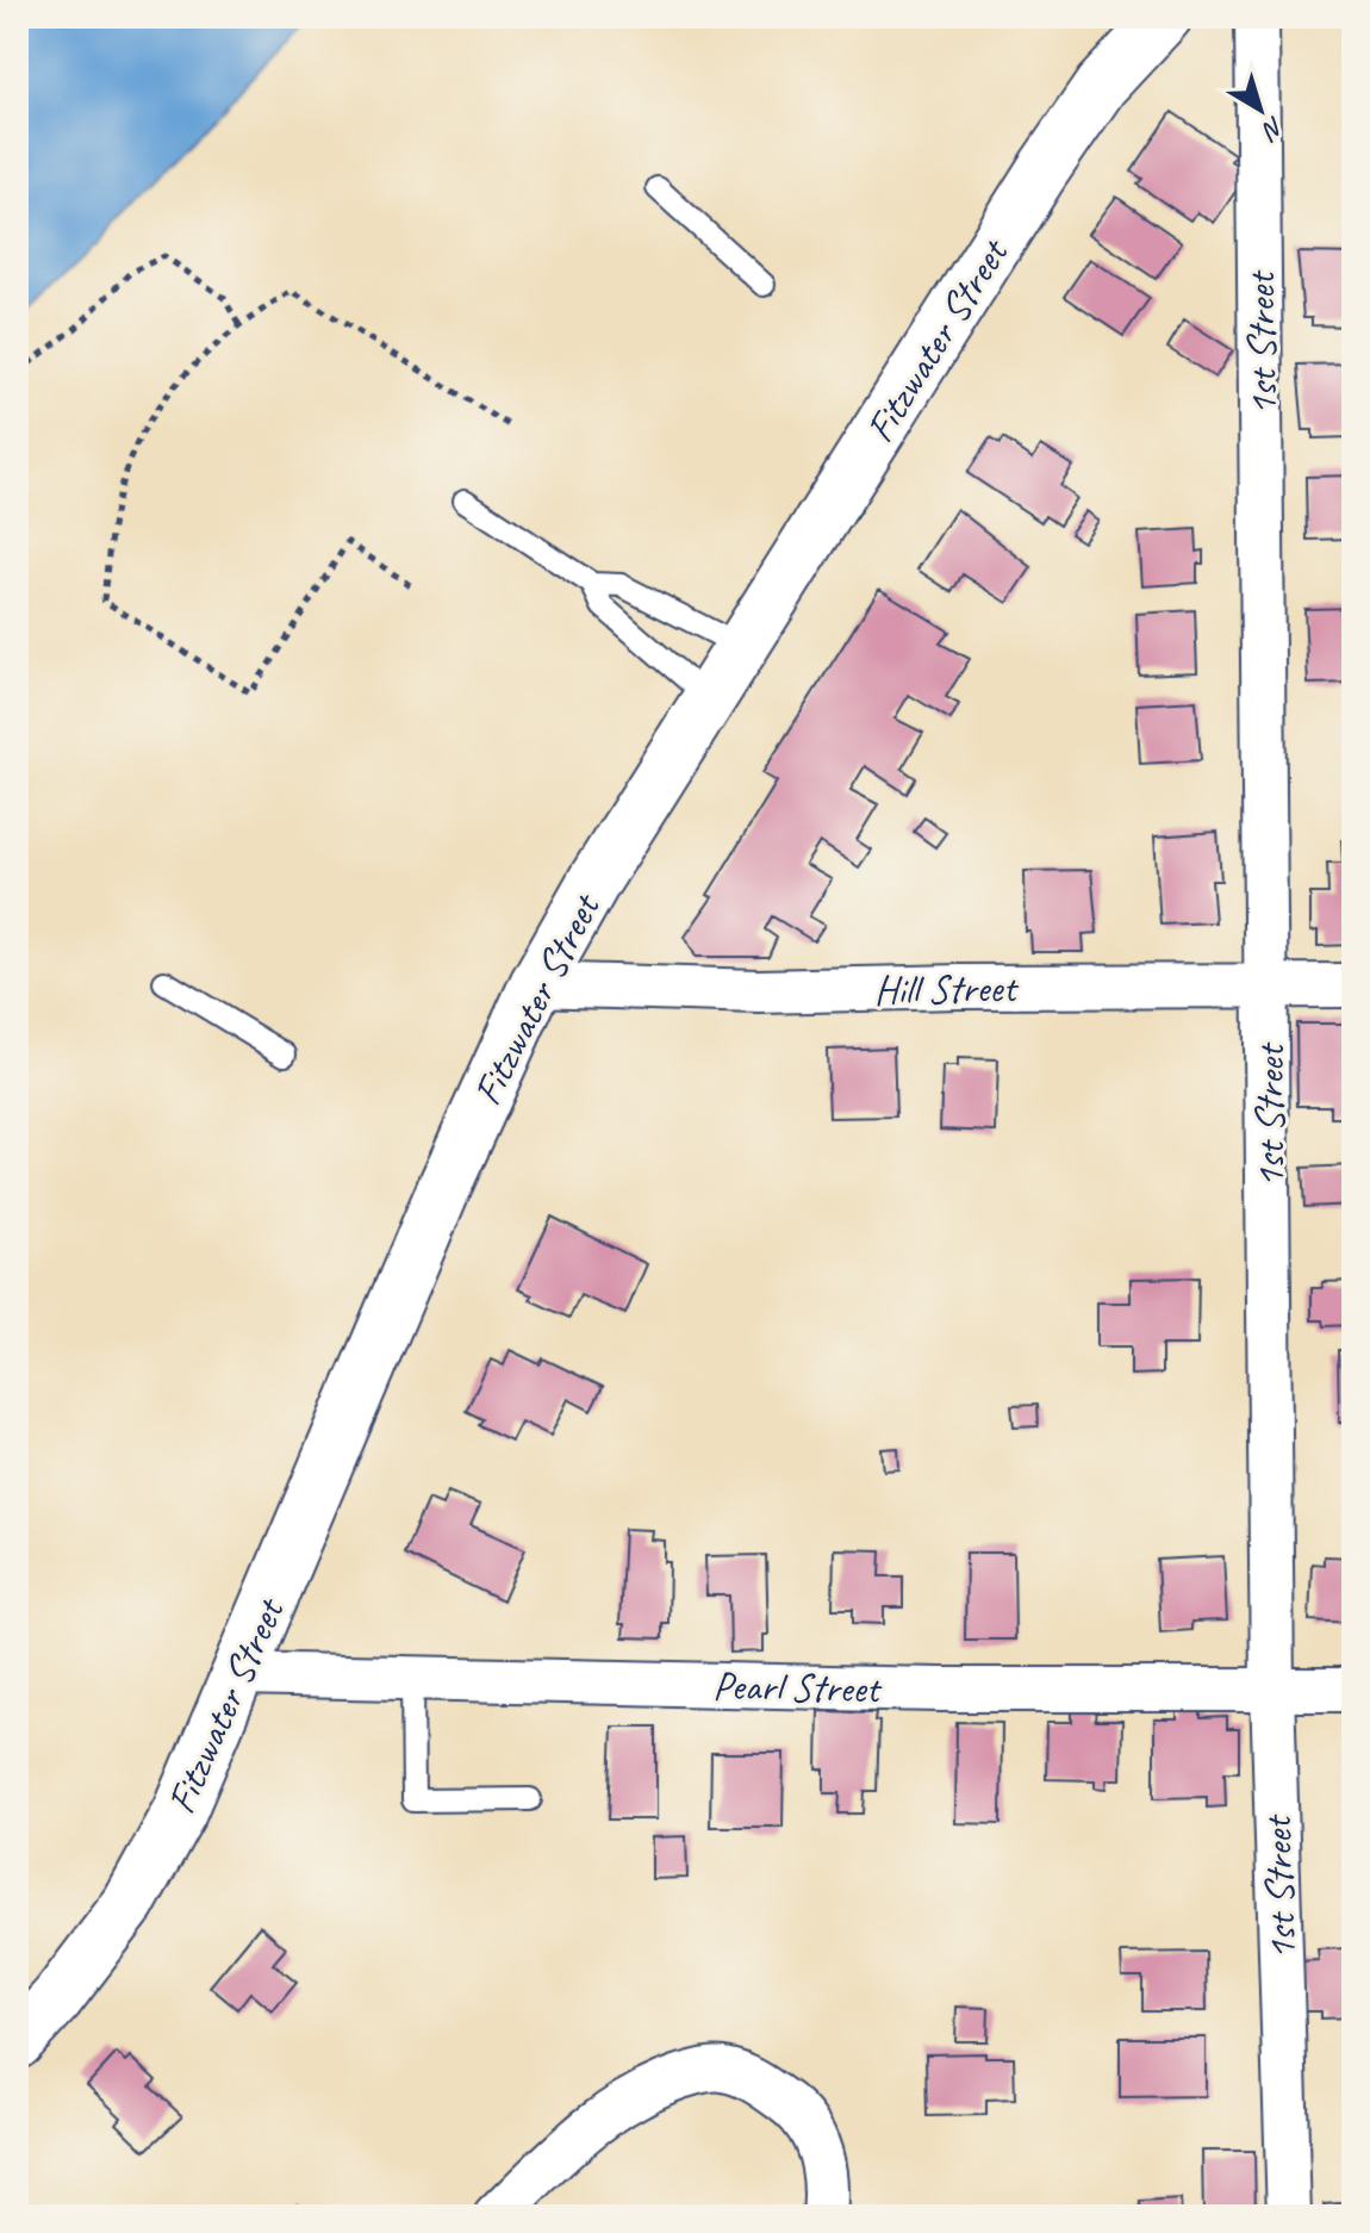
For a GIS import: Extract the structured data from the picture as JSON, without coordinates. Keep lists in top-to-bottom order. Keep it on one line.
{"streets":{"street":["Fitzwater Street","1st Street","Hill Street","Pearl Street"]},"crossings":[["Fitzwater Street","Hill Street"],["Fitzwater Street","Pearl Street"],["1st Street","Hill Street"],["1st Street","Pearl Street"]],"north":"bottom right"}
